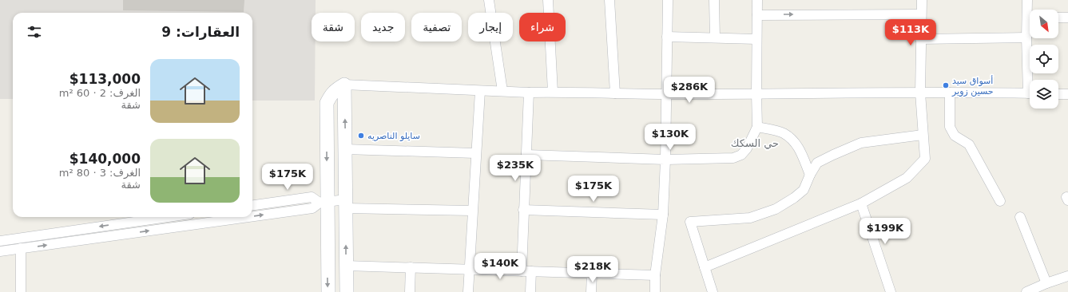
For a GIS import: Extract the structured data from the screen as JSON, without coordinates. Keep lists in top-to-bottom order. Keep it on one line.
{"districts":["حي السكك"],"places":["أسواق سيد حسين زوير","سايلو الناصريه"],"north":"bottom right","page":{"chip":["شراء","إيجار","تصفية","جديد","شقة"],"heading":"العقارات: 9","price":["$113K","$286K","$130K","$235K","$175K","$175K","$199K","$140K","$218K"],"list":[{"name":"$113,000","note":"الغرف: 2 · 60 m² · شقة"},{"name":"$140,000","note":"الغرف: 3 · 80 m² · شقة"}]}}
